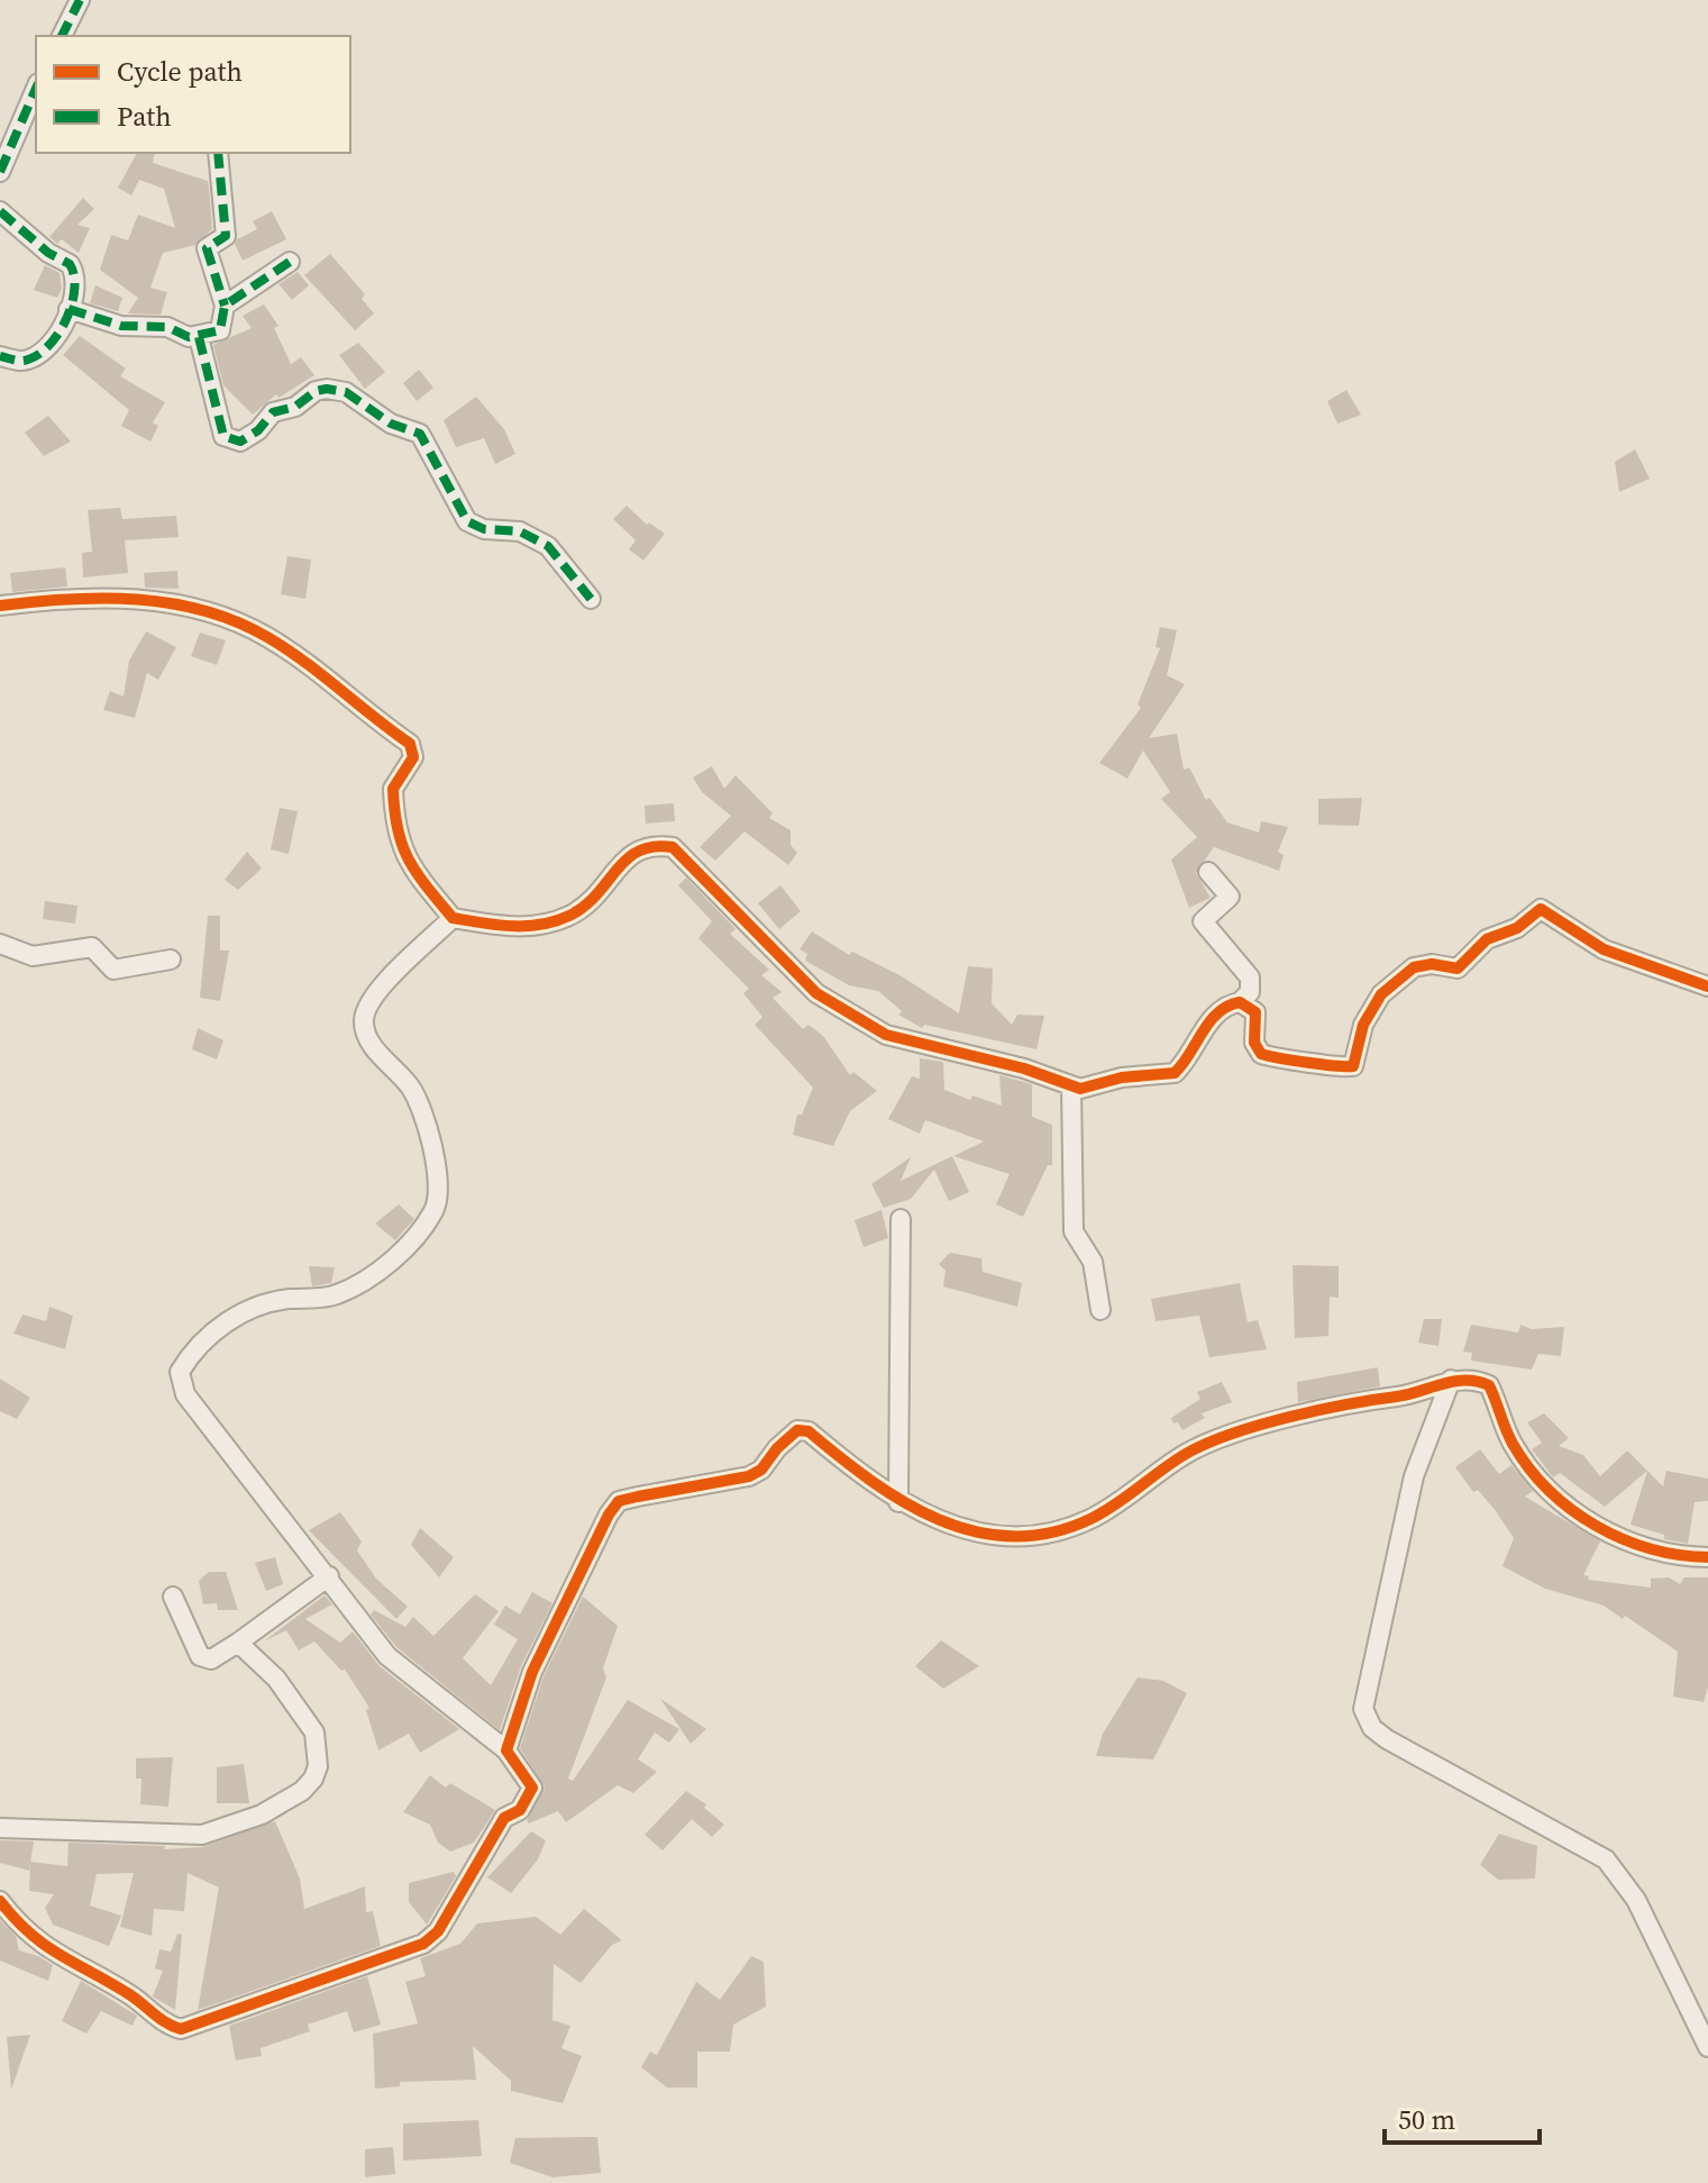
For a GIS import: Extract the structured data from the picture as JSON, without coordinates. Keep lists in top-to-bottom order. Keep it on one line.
{"legend":["Cycle path","Path"],"scale_bar":"50 m"}
